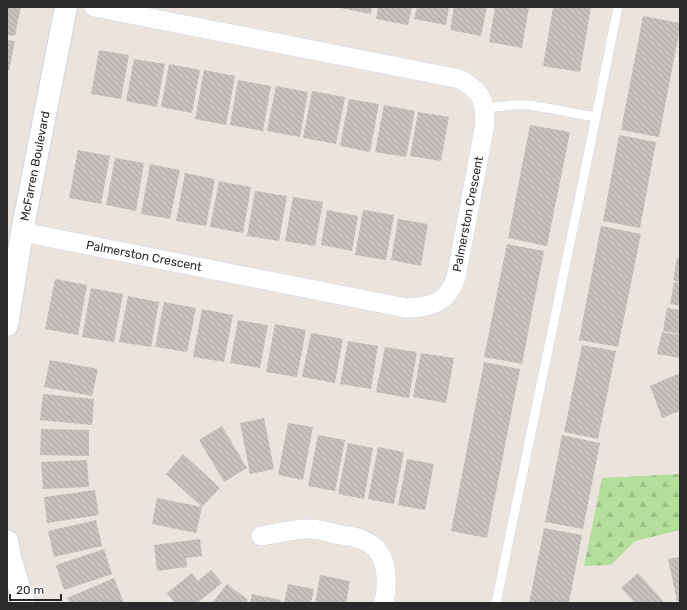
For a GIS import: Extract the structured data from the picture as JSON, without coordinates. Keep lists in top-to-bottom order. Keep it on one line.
{"streets":{"street":["McFarren Boulevard","Palmerston Crescent"]},"crossings":[["McFarren Boulevard","Palmerston Crescent"]],"scale_bar":"20 m"}
